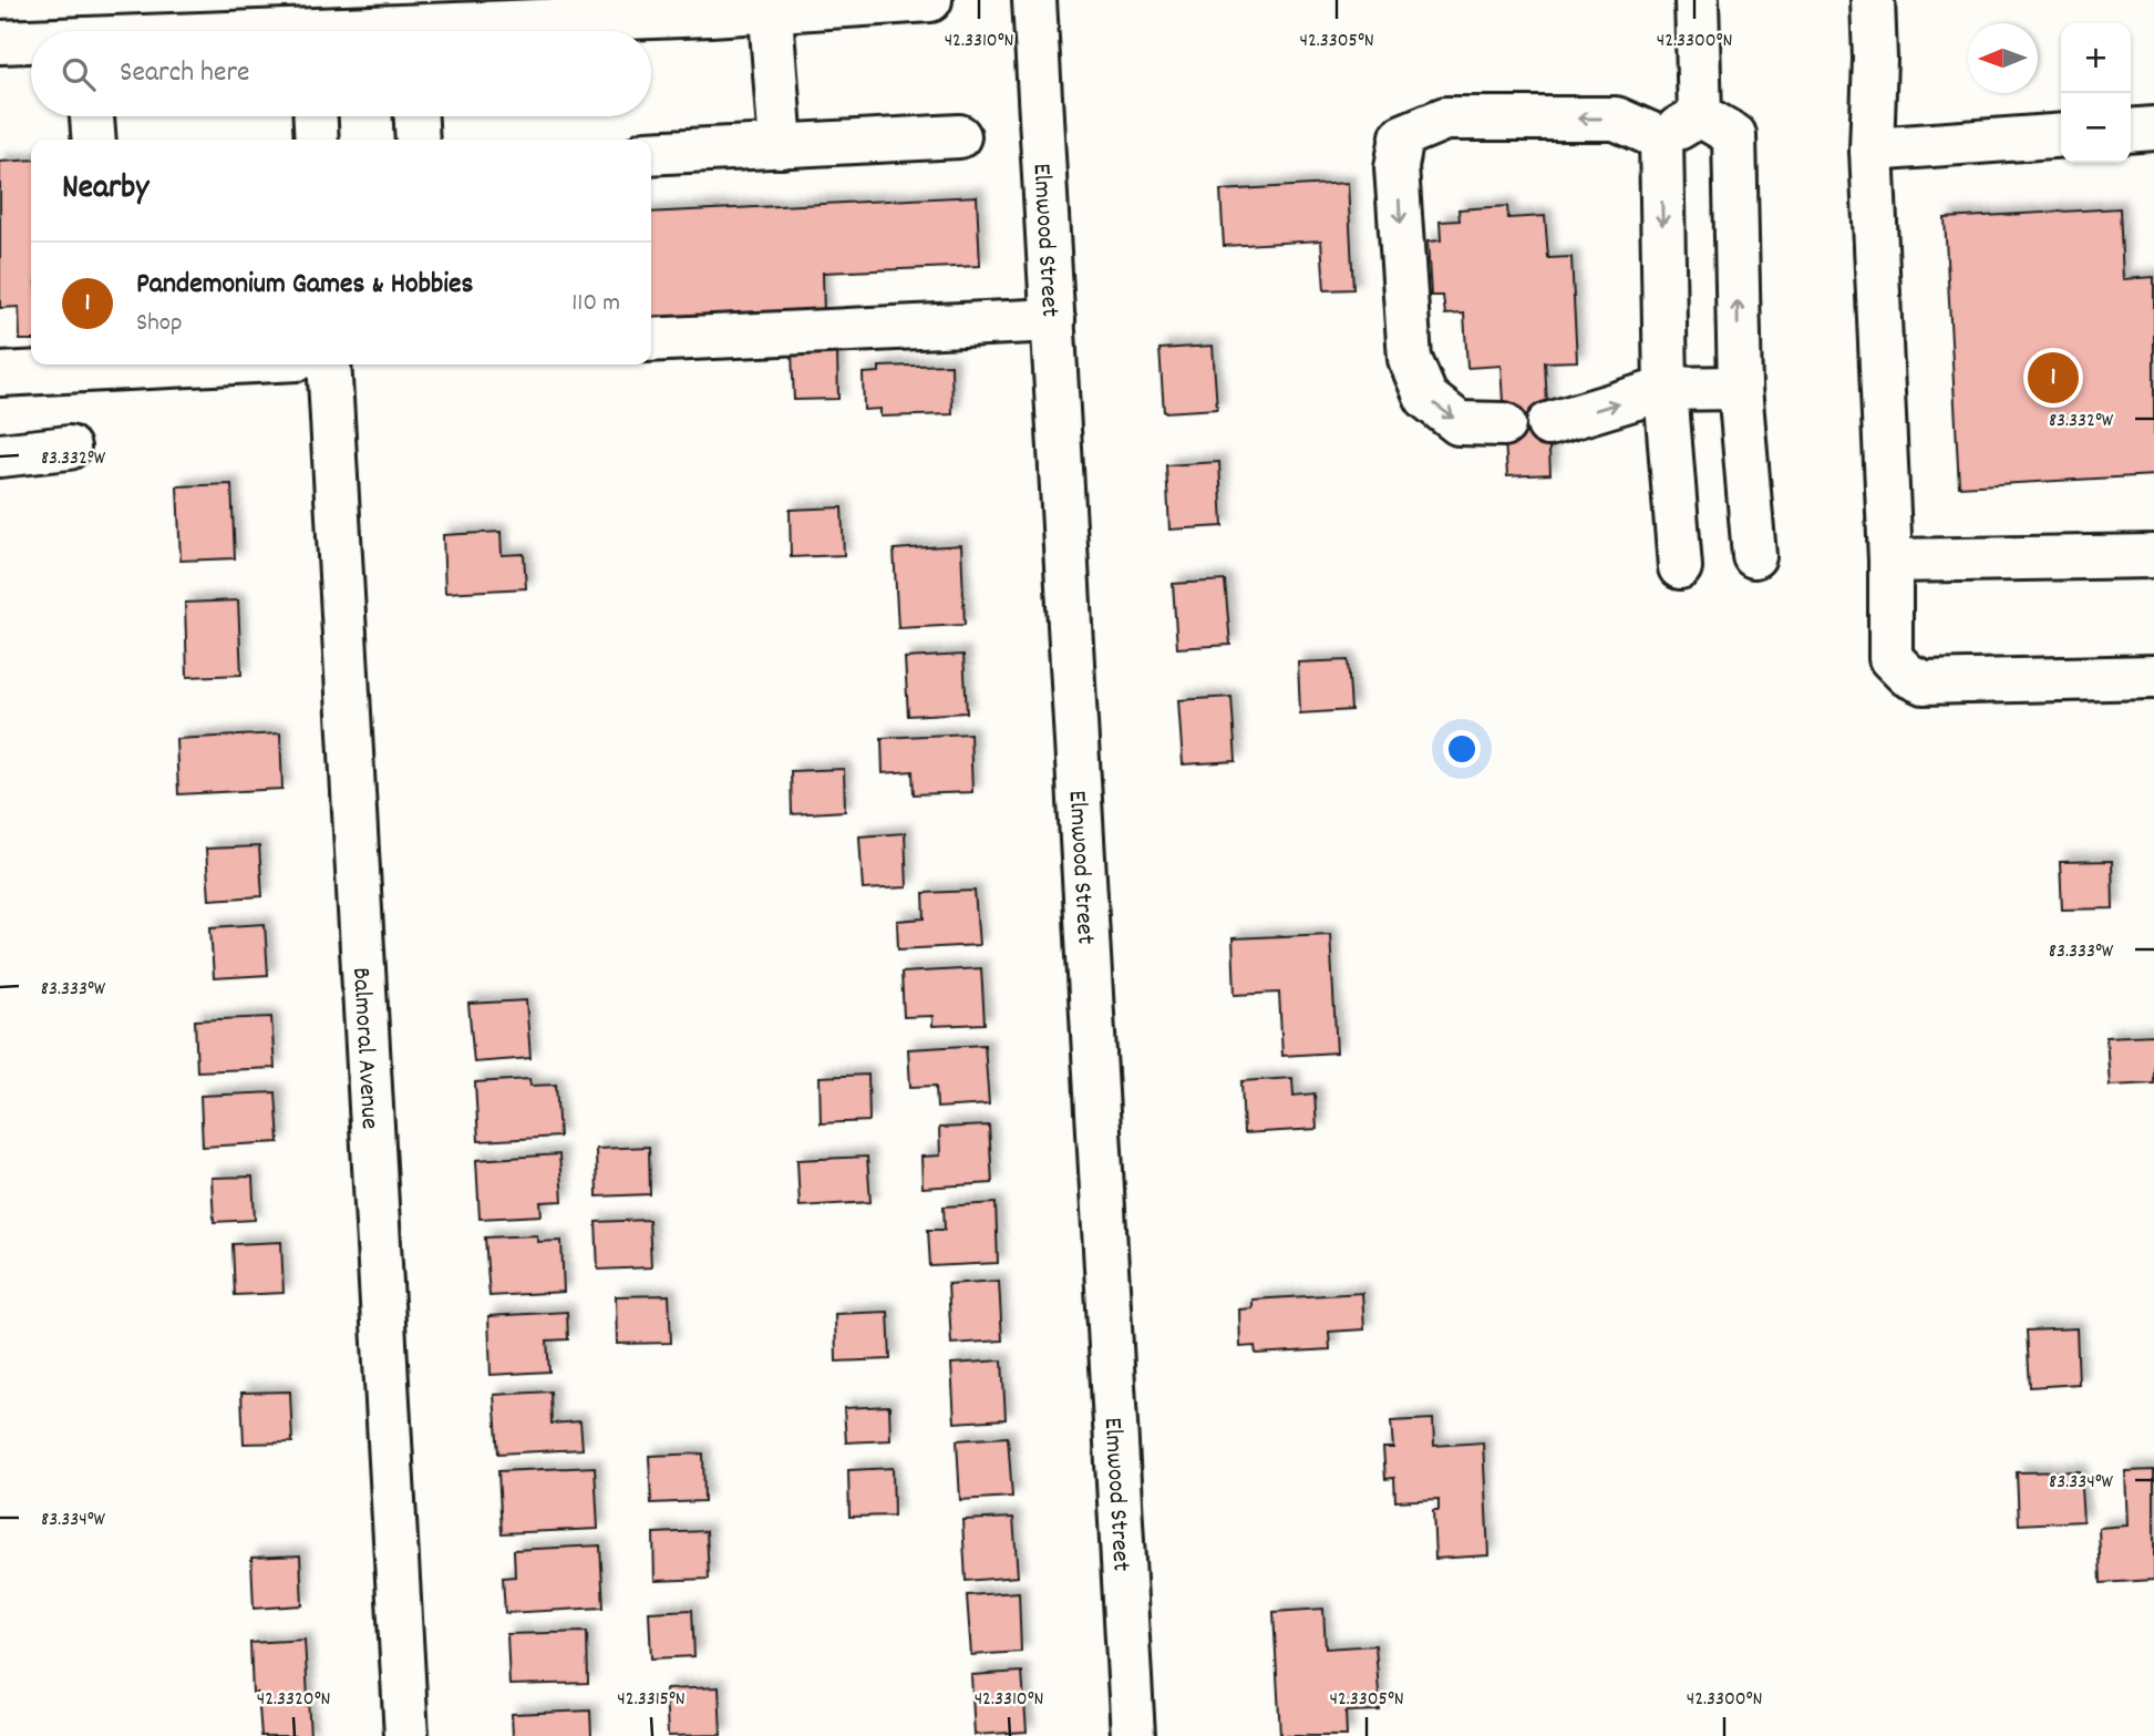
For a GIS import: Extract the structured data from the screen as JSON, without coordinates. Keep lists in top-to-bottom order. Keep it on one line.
{"streets":{"street":["Elmwood Street","Balmoral Avenue"]},"north":"left","page":{"map_buttons":["+","−"],"search":"Search here","heading":"Nearby","list":[{"mark":"1","name":"Pandemonium Games & Hobbies","note":"Shop","value":"110 m"}],"pins":"1"},"coordinates":["42.3310°N","42.3305°N","42.3300°N","83.332°W","83.333°W","83.334°W","42.3320°N","42.3315°N"]}
